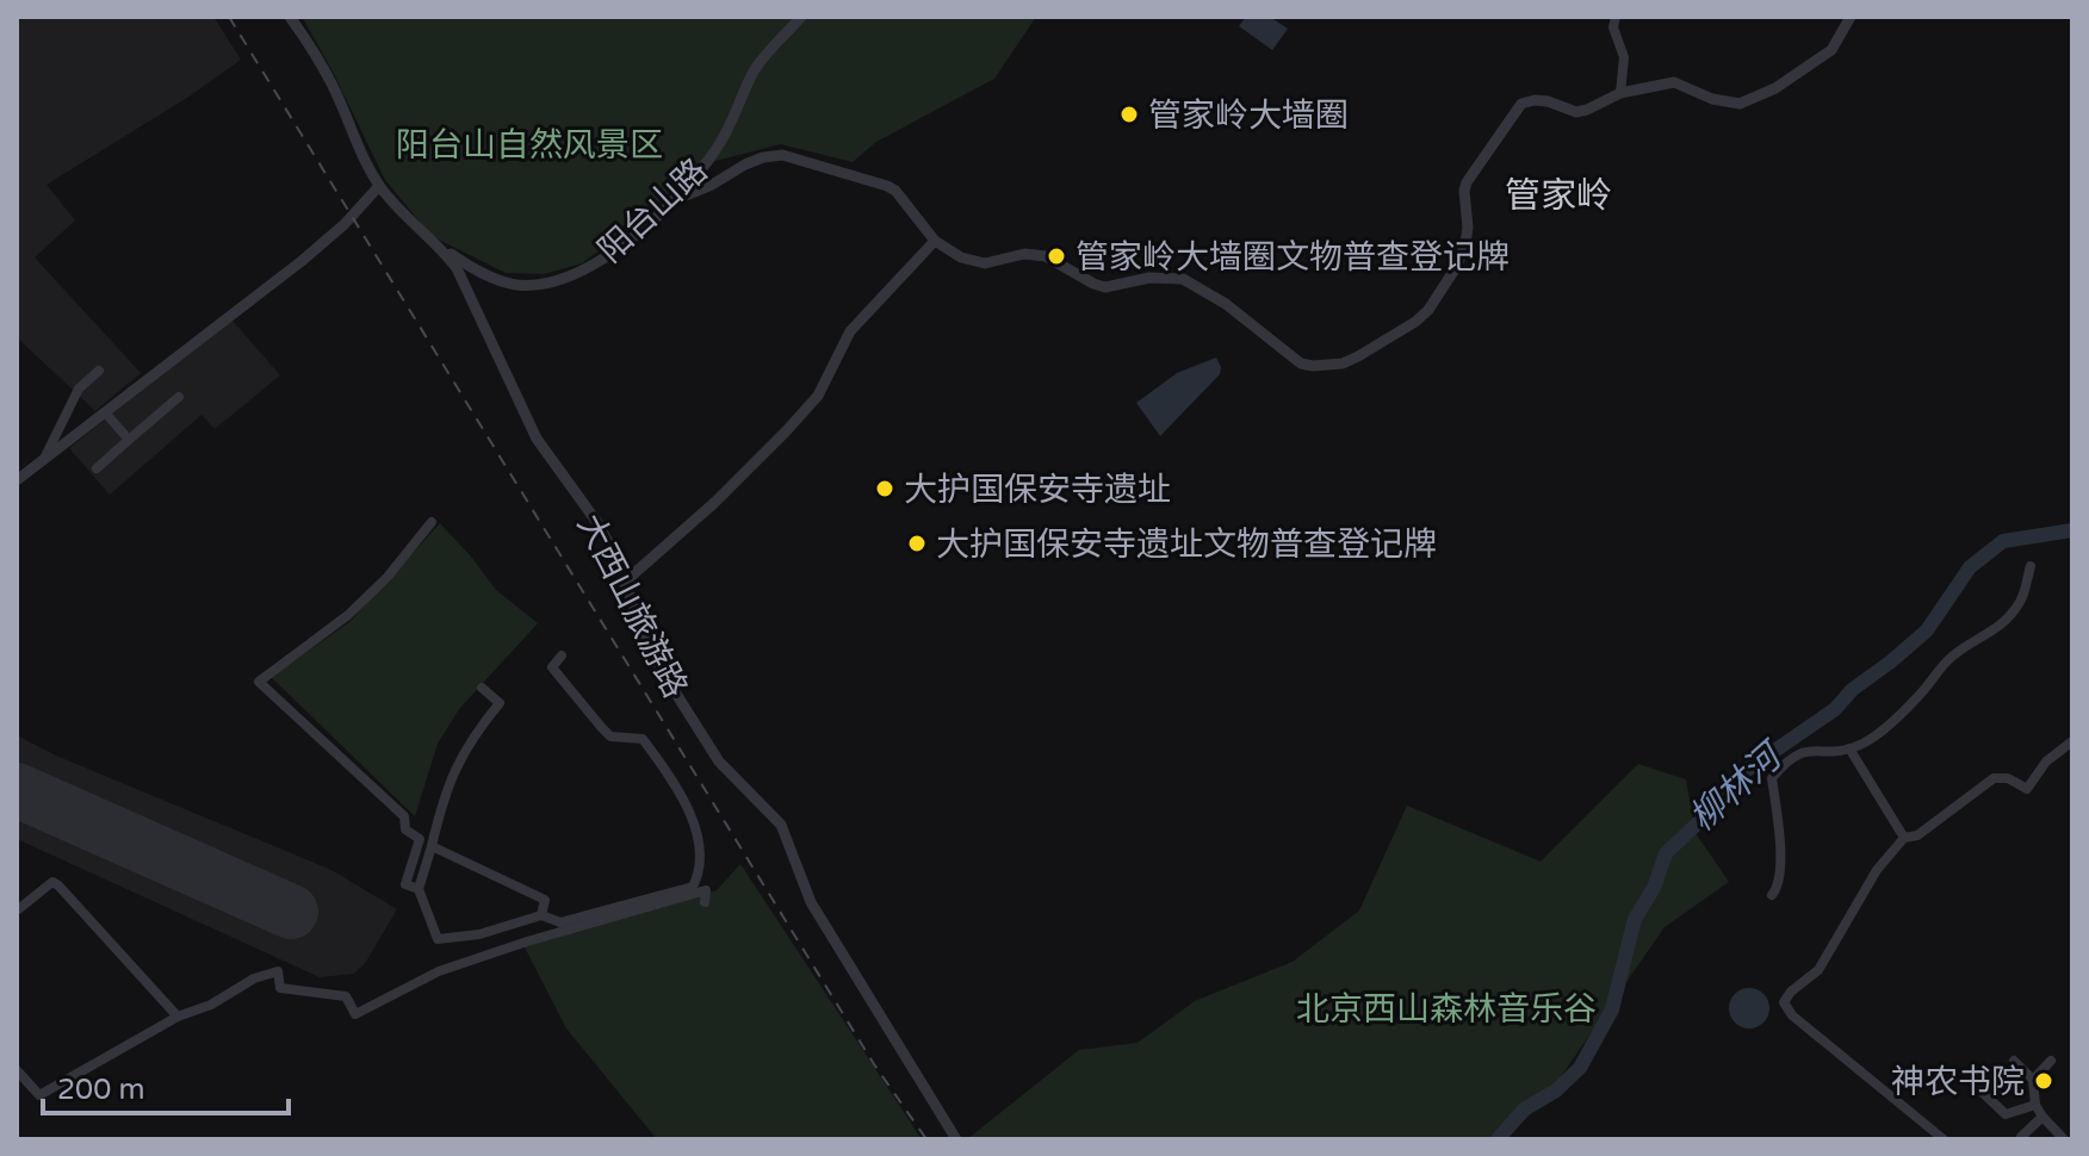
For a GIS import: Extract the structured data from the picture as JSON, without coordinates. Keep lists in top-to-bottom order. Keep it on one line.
{"streets":{"street":["阳台山路","大西山旅游路"]},"crossings":[["阳台山路","大西山旅游路"]],"districts":["管家岭"],"water":["柳林河"],"parks":["阳台山自然风景区","北京西山森林音乐谷"],"places":["管家岭大墙圈","管家岭大墙圈文物普查登记牌","大护国保安寺遗址","大护国保安寺遗址文物普查登记牌","神农书院"],"scale_bar":"200 m"}
